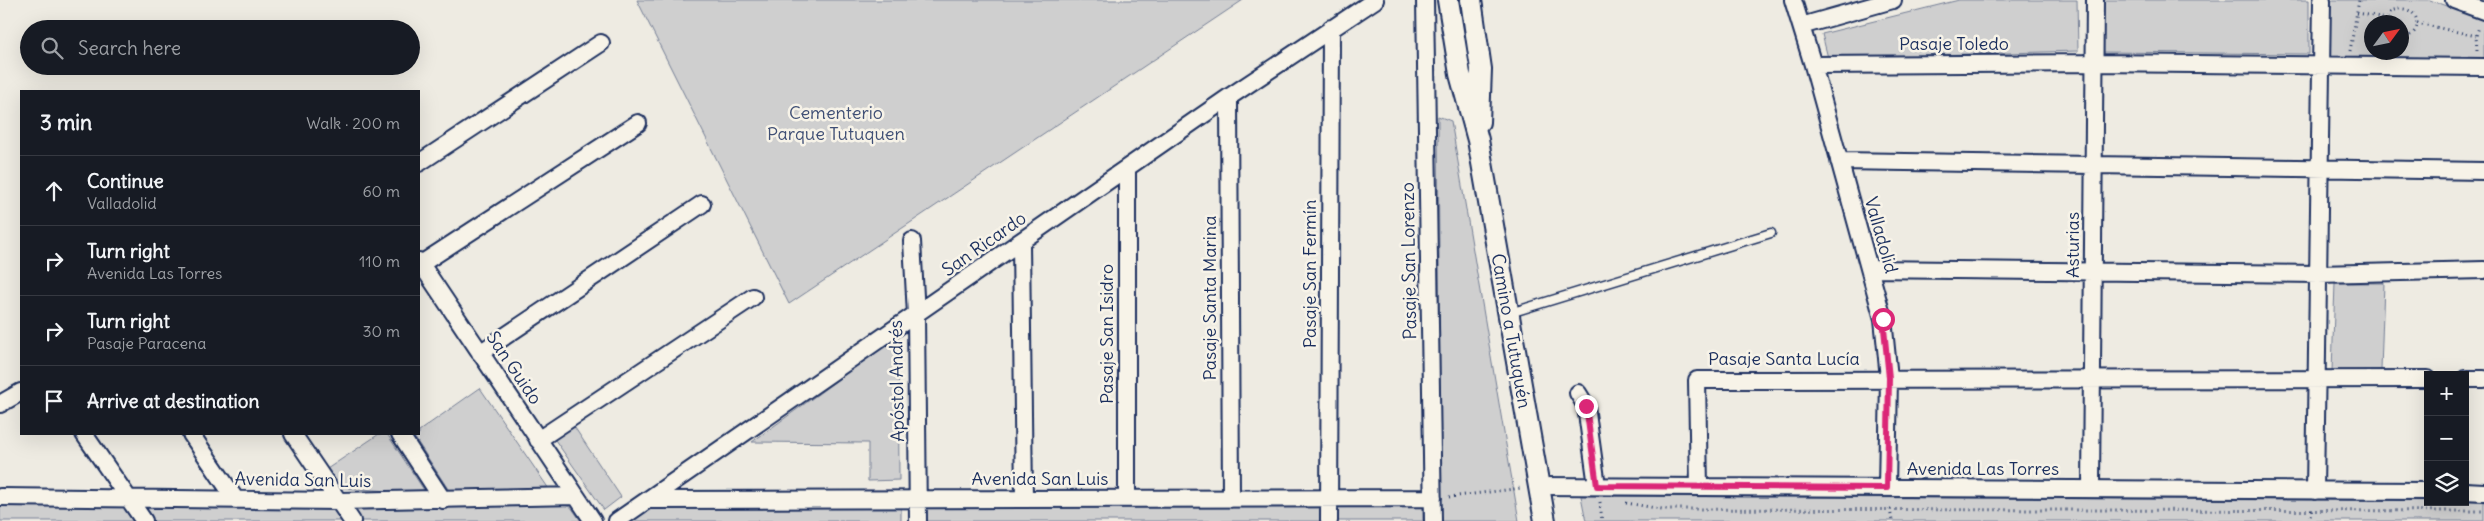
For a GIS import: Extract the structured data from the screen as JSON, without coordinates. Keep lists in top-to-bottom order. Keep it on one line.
{"streets":{"street":["Pasaje Toledo","Valladolid","San Ricardo","Asturias","Pasaje San Lorenzo","Pasaje San Fermín","Pasaje Santa Marina","Camino a Tutuquén","Pasaje San Isidro","Pasaje Santa Lucía","San Guido","Apóstol Andrés","Avenida Las Torres","Avenida San Luis"]},"crossings":[["Pasaje Toledo","Valladolid"],["Pasaje Toledo","Asturias"],["Valladolid","Pasaje Santa Lucía"],["Valladolid","Avenida Las Torres"],["San Ricardo","Pasaje San Fermín"],["San Ricardo","Pasaje Santa Marina"],["San Ricardo","Pasaje San Isidro"],["San Ricardo","Apóstol Andrés"],["San Ricardo","Avenida San Luis"],["Asturias","Avenida Las Torres"],["Pasaje San Lorenzo","Avenida San Luis"],["Pasaje San Fermín","Avenida San Luis"],["Pasaje Santa Marina","Avenida San Luis"],["Camino a Tutuquén","Avenida Las Torres"],["Pasaje San Isidro","Avenida San Luis"],["Pasaje Santa Lucía","Avenida Las Torres"],["San Guido","Avenida San Luis"],["Apóstol Andrés","Avenida San Luis"]],"parks":["Cementerio Parque Tutuquen"],"north":"top right","page":{"search":"Search here","heading":["3 min","Walk · 200 m"],"list":[["Continue","Valladolid","60 m"],["Turn right","Avenida Las Torres","110 m"],["Turn right","Pasaje Paracena","30 m"],"Arrive at destination"],"map_buttons":["+","−"]}}
